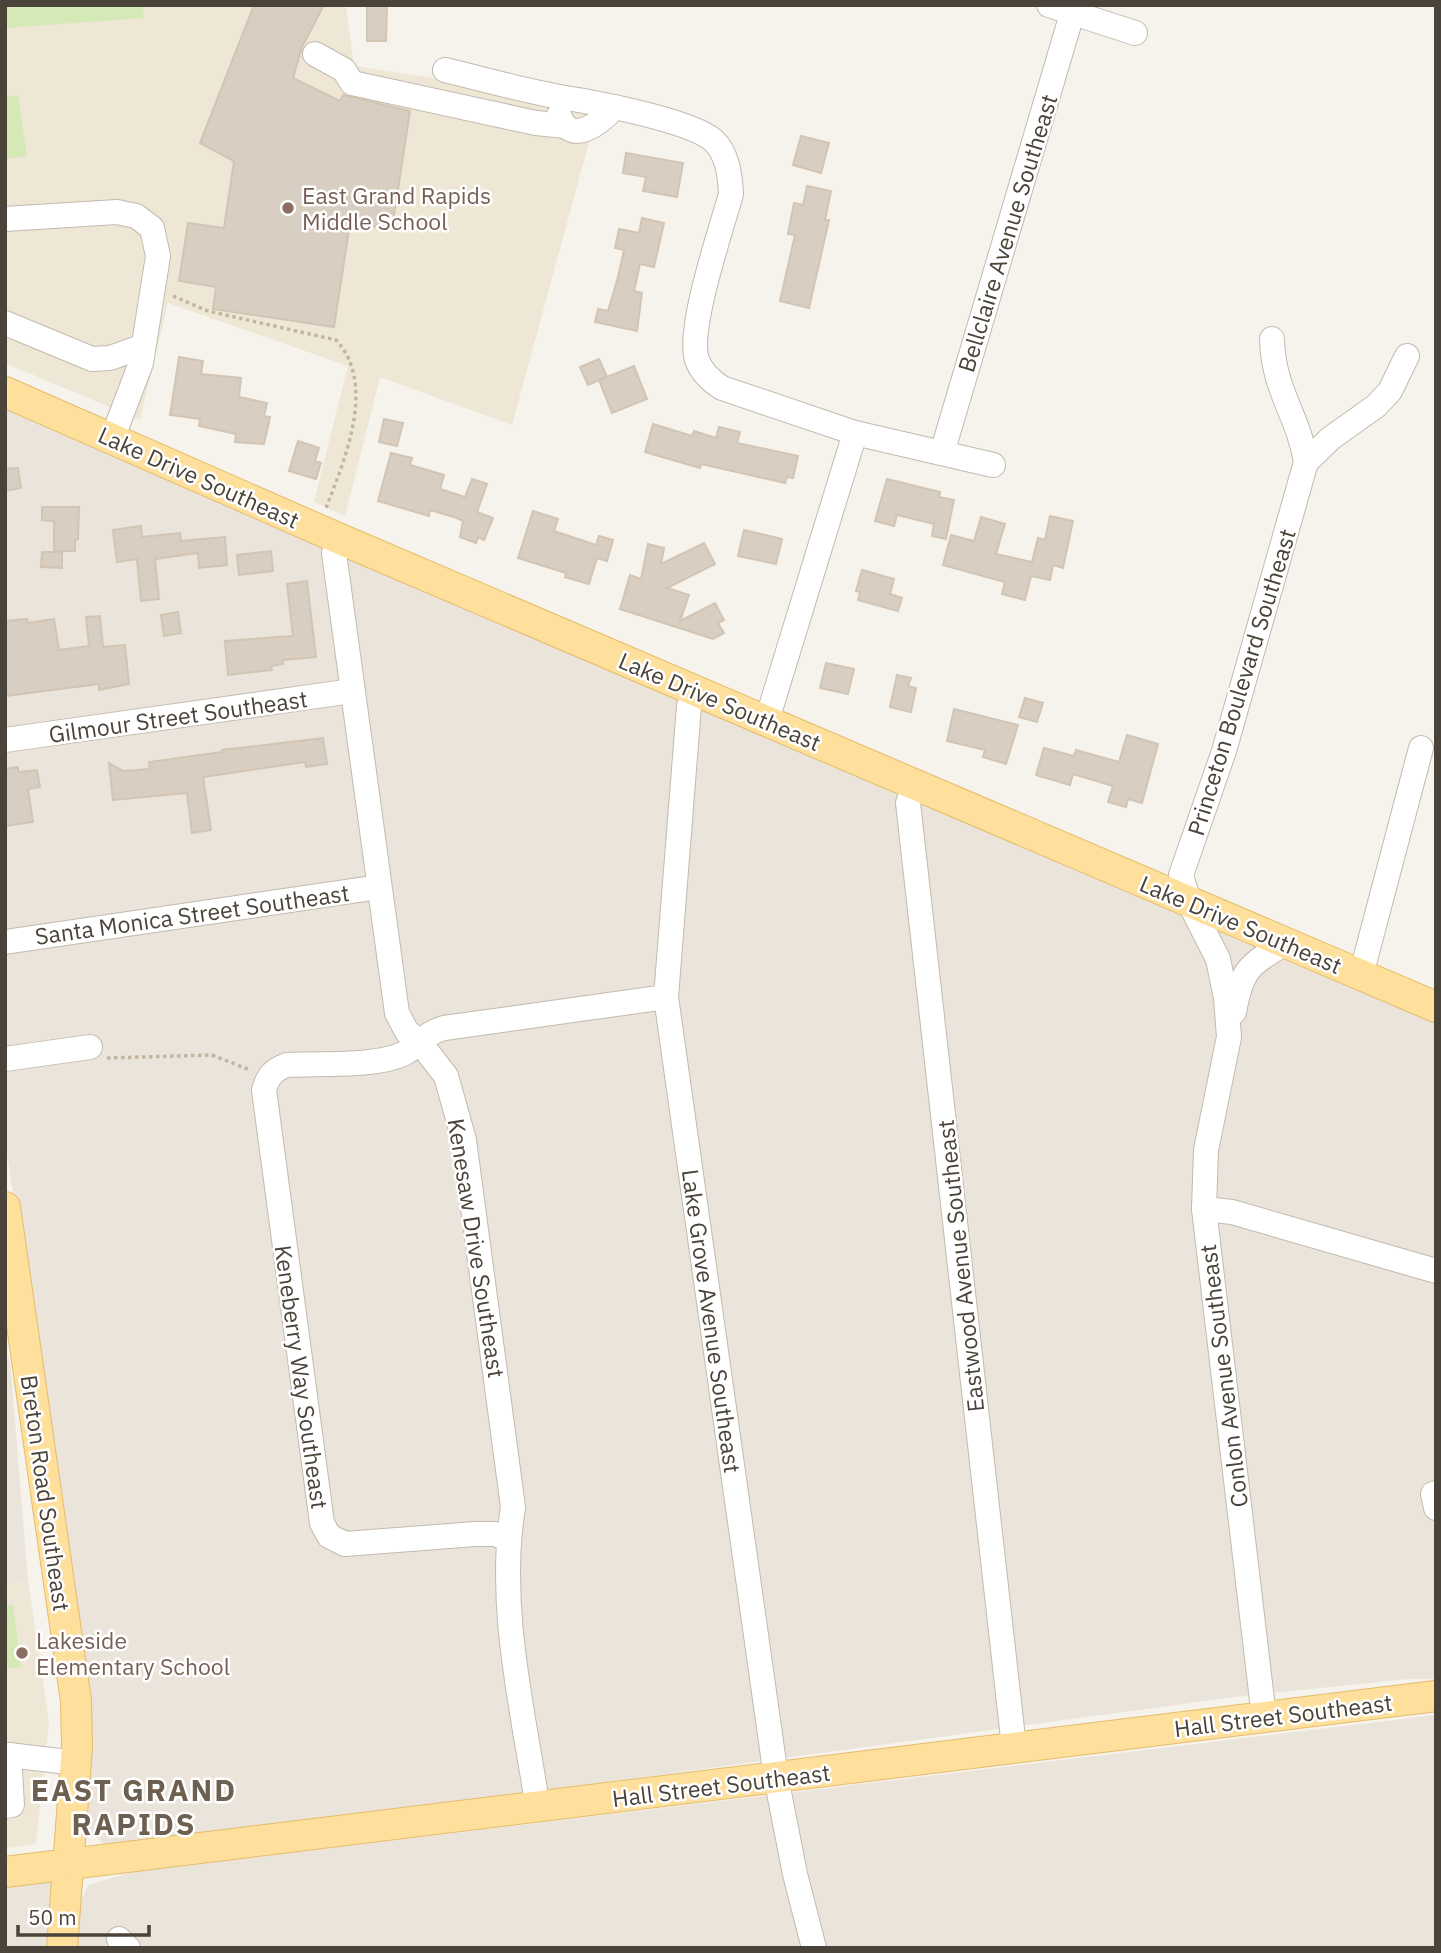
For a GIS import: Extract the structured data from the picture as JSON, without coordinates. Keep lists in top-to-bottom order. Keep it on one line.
{"streets":{"main road":["Lake Drive Southeast","Breton Road Southeast","Hall Street Southeast"],"street":["Bellclaire Avenue Southeast","Princeton Boulevard Southeast","Gilmour Street Southeast","Santa Monica Street Southeast","Kenesaw Drive Southeast","Eastwood Avenue Southeast","Lake Grove Avenue Southeast","Conlon Avenue Southeast","Keneberry Way Southeast"]},"crossings":[["Lake Drive Southeast","Princeton Boulevard Southeast"],["Lake Drive Southeast","Kenesaw Drive Southeast"],["Lake Drive Southeast","Eastwood Avenue Southeast"],["Lake Drive Southeast","Lake Grove Avenue Southeast"],["Lake Drive Southeast","Conlon Avenue Southeast"],["Princeton Boulevard Southeast","Conlon Avenue Southeast"],["Gilmour Street Southeast","Kenesaw Drive Southeast"],["Santa Monica Street Southeast","Kenesaw Drive Southeast"],["Kenesaw Drive Southeast","Keneberry Way Southeast"],["Kenesaw Drive Southeast","Hall Street Southeast"],["Eastwood Avenue Southeast","Hall Street Southeast"],["Lake Grove Avenue Southeast","Hall Street Southeast"],["Conlon Avenue Southeast","Hall Street Southeast"],["Breton Road Southeast","Hall Street Southeast"]],"districts":["EAST GRAND RAPIDS"],"places":["East Grand Rapids Middle School","Lakeside Elementary School"],"scale_bar":"50 m"}
